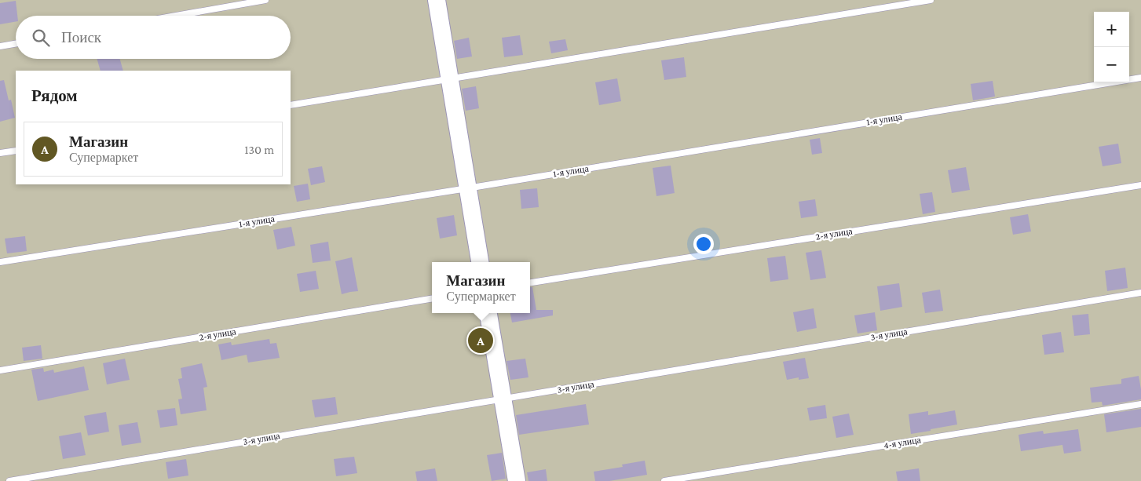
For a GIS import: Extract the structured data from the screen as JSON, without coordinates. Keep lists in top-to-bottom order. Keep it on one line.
{"streets":{"lane":["1-я улица","2-я улица","3-я улица","4-я улица"]},"page":{"map_buttons":["+","−"],"search":"Поиск","heading":"Рядом","list":[{"mark":"A","name":"Магазин","note":"Супермаркет","value":"130 m"}],"popup":["Магазин","Супермаркет"],"pins":"A"}}
